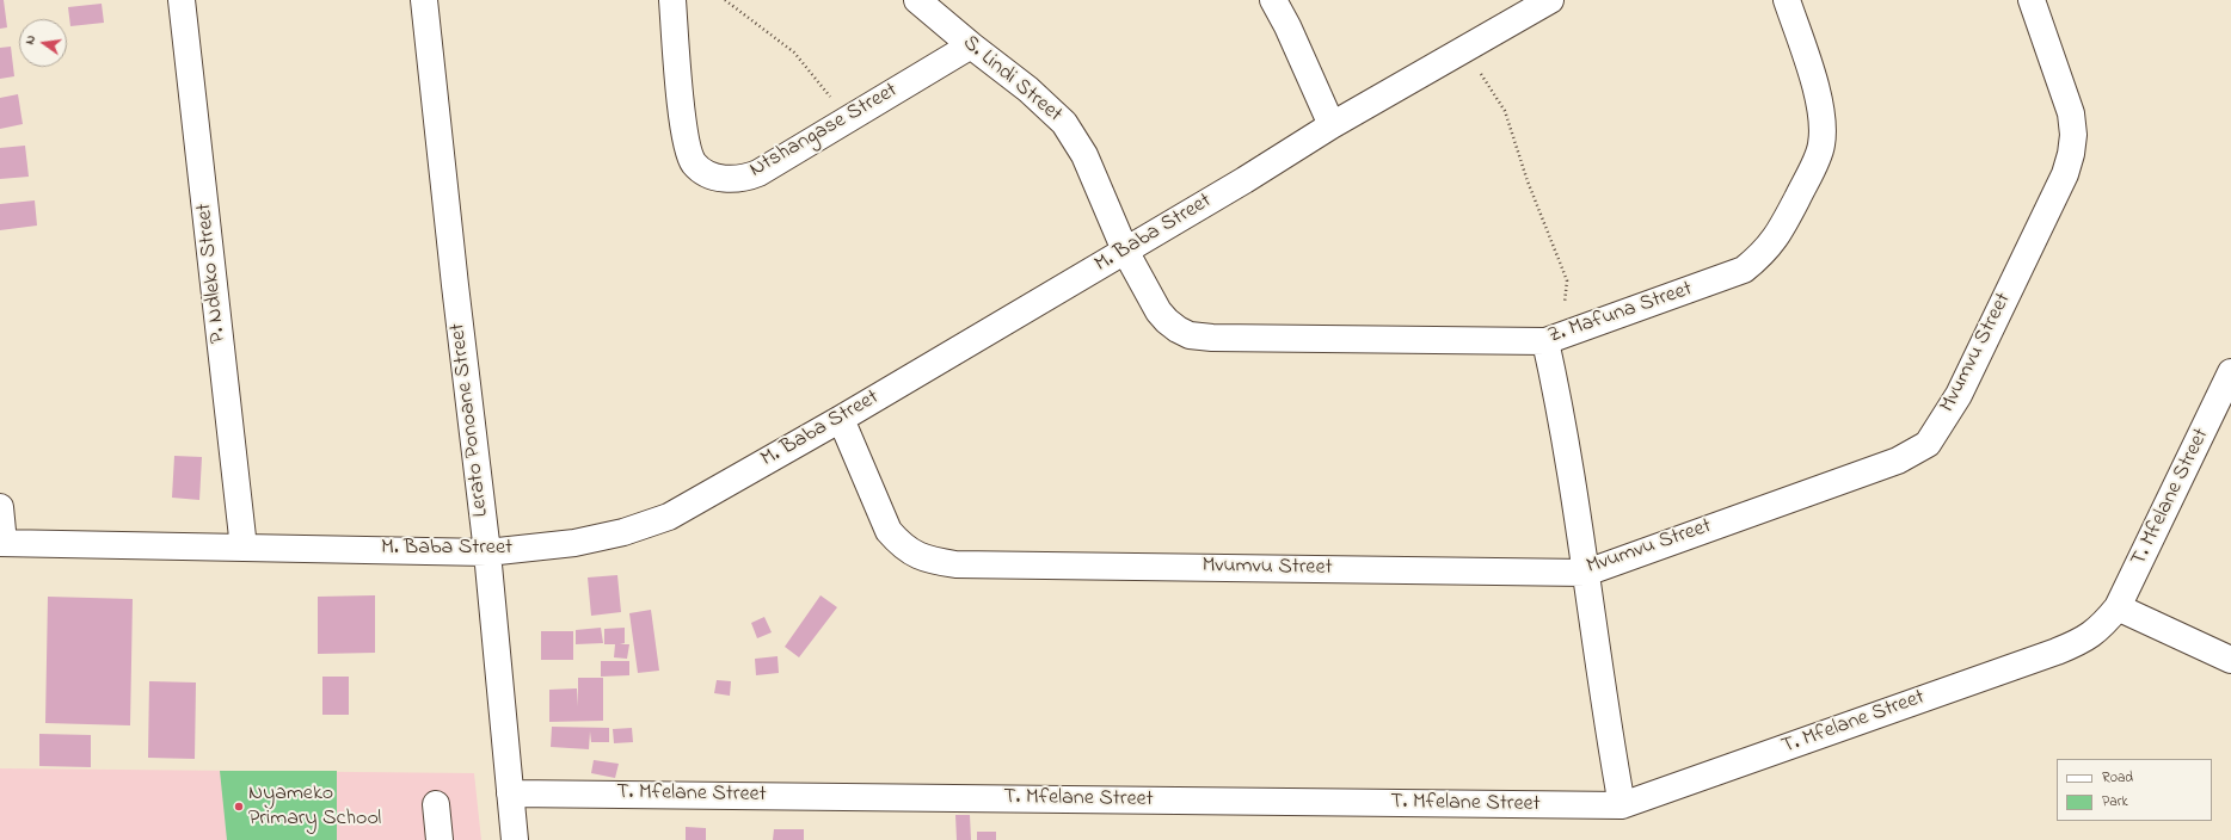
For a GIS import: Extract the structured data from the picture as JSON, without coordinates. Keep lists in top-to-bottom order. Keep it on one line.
{"streets":{"street":["S. Lindi Street","Ntshangase Street","M. Baba Street","P. Ndleko Street","Z. Mafuna Street","Mvumvu Street","Lerato Ponoane Street","T. Mfelane Street"]},"crossings":[["S. Lindi Street","Ntshangase Street"],["S. Lindi Street","M. Baba Street"],["S. Lindi Street","Z. Mafuna Street"],["M. Baba Street","P. Ndleko Street"],["M. Baba Street","Z. Mafuna Street"],["M. Baba Street","Mvumvu Street"],["M. Baba Street","Lerato Ponoane Street"],["Lerato Ponoane Street","T. Mfelane Street"]],"places":["Nyameko Primary School"],"legend":["Road","Park"],"north":"left"}
